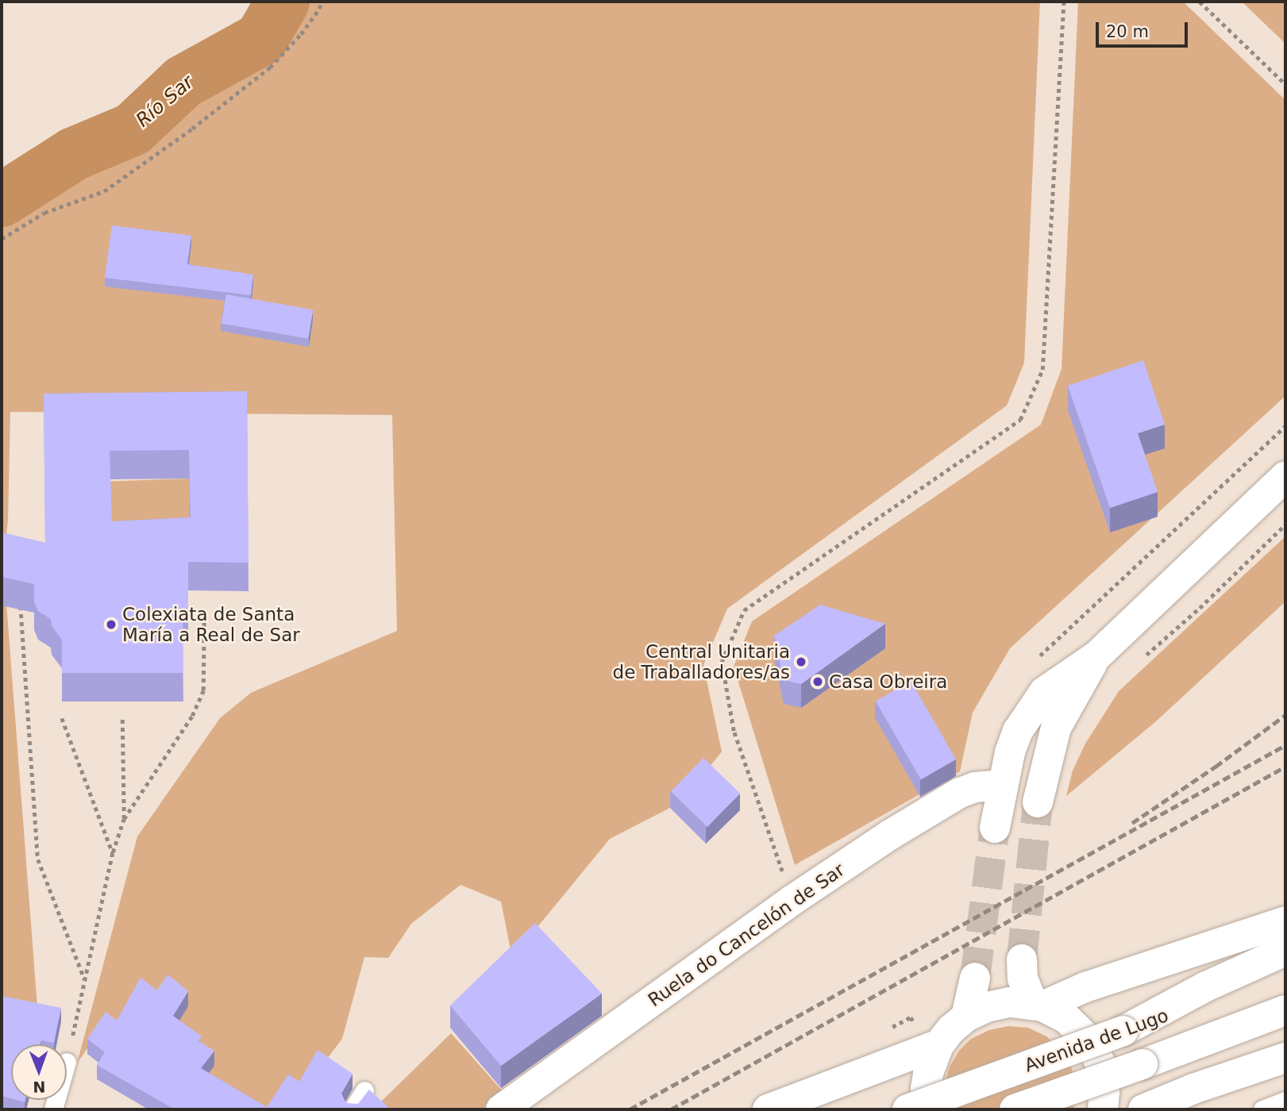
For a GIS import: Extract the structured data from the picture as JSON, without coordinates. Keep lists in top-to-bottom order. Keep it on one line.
{"streets":{"main road":["Ruela do Cancelón de Sar","Avenida de Lugo"]},"water":["Río Sar"],"places":["Colexiata de Santa María a Real de Sar","Central Unitaria de Traballadores/as","Casa Obreira"],"scale_bar":"20 m","north":"bottom"}
